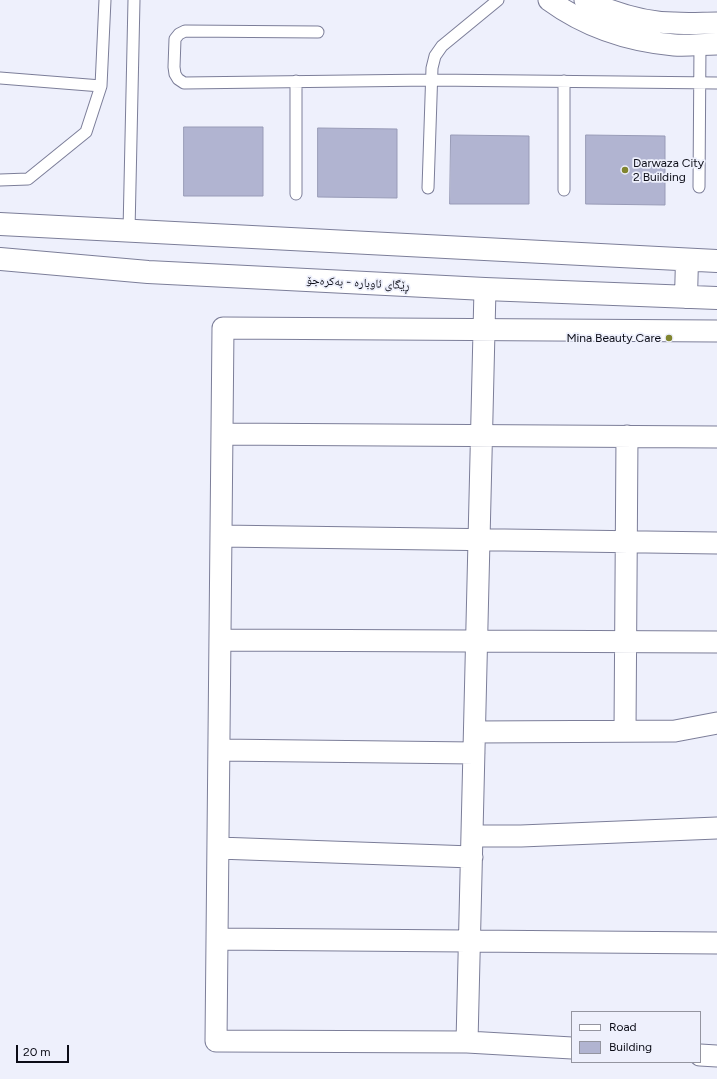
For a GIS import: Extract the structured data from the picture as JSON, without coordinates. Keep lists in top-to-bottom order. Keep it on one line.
{"streets":{"main road":["ڕێگای ئاوبارە - بەکرەجۆ"]},"places":["Darwaza City 2 Building","Mina Beauty Care"],"legend":["Road","Building"],"scale_bar":"20 m"}
